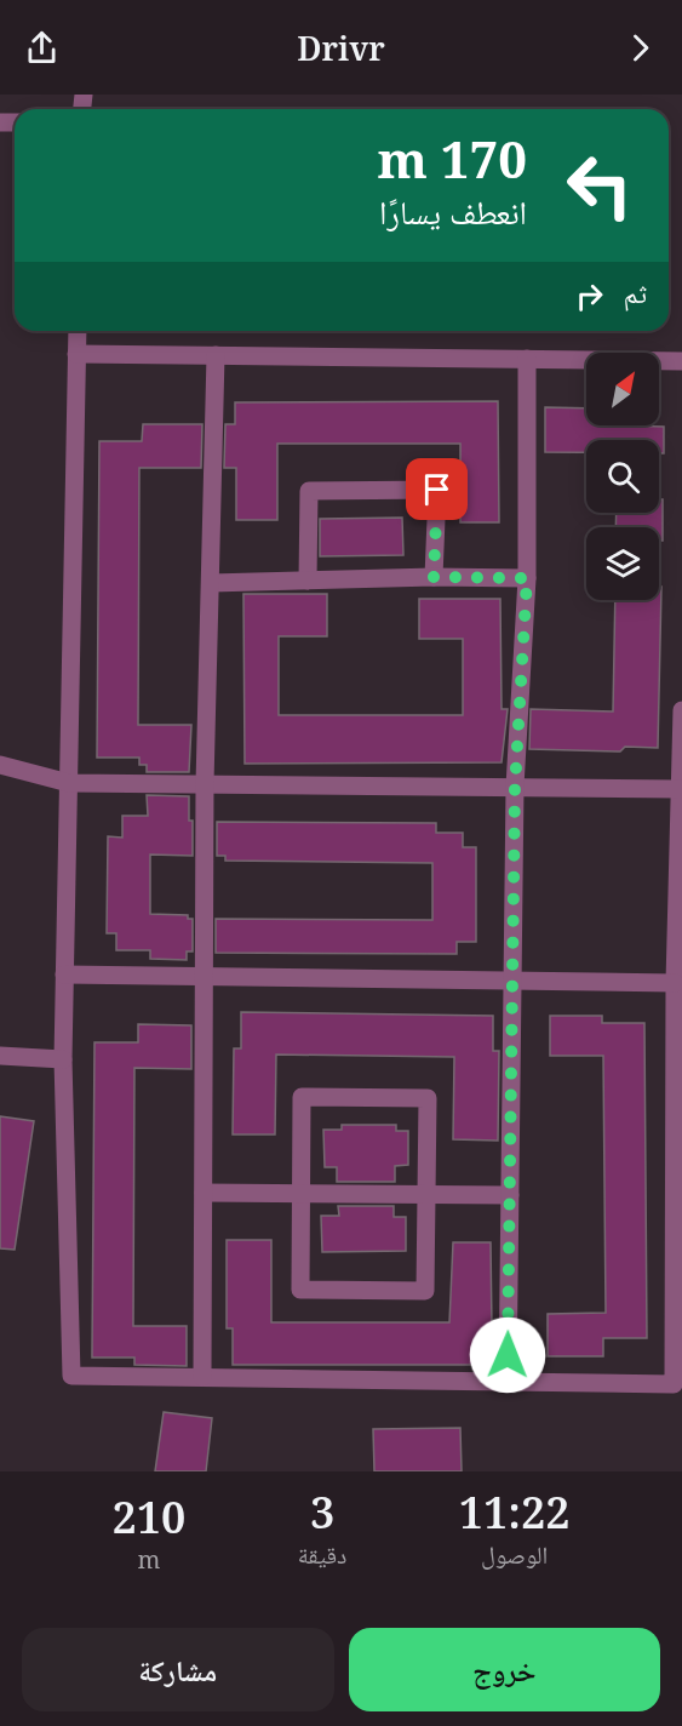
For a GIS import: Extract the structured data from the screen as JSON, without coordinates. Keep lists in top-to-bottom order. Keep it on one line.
{"north":"top right","page":{"header":"Drivr","turn":["170 m","انعطف يسارًا"],"then":"ثم","eta":["11:22","الوصول","3","دقيقة","210","m"],"buttons":["خروج","مشاركة"]}}
